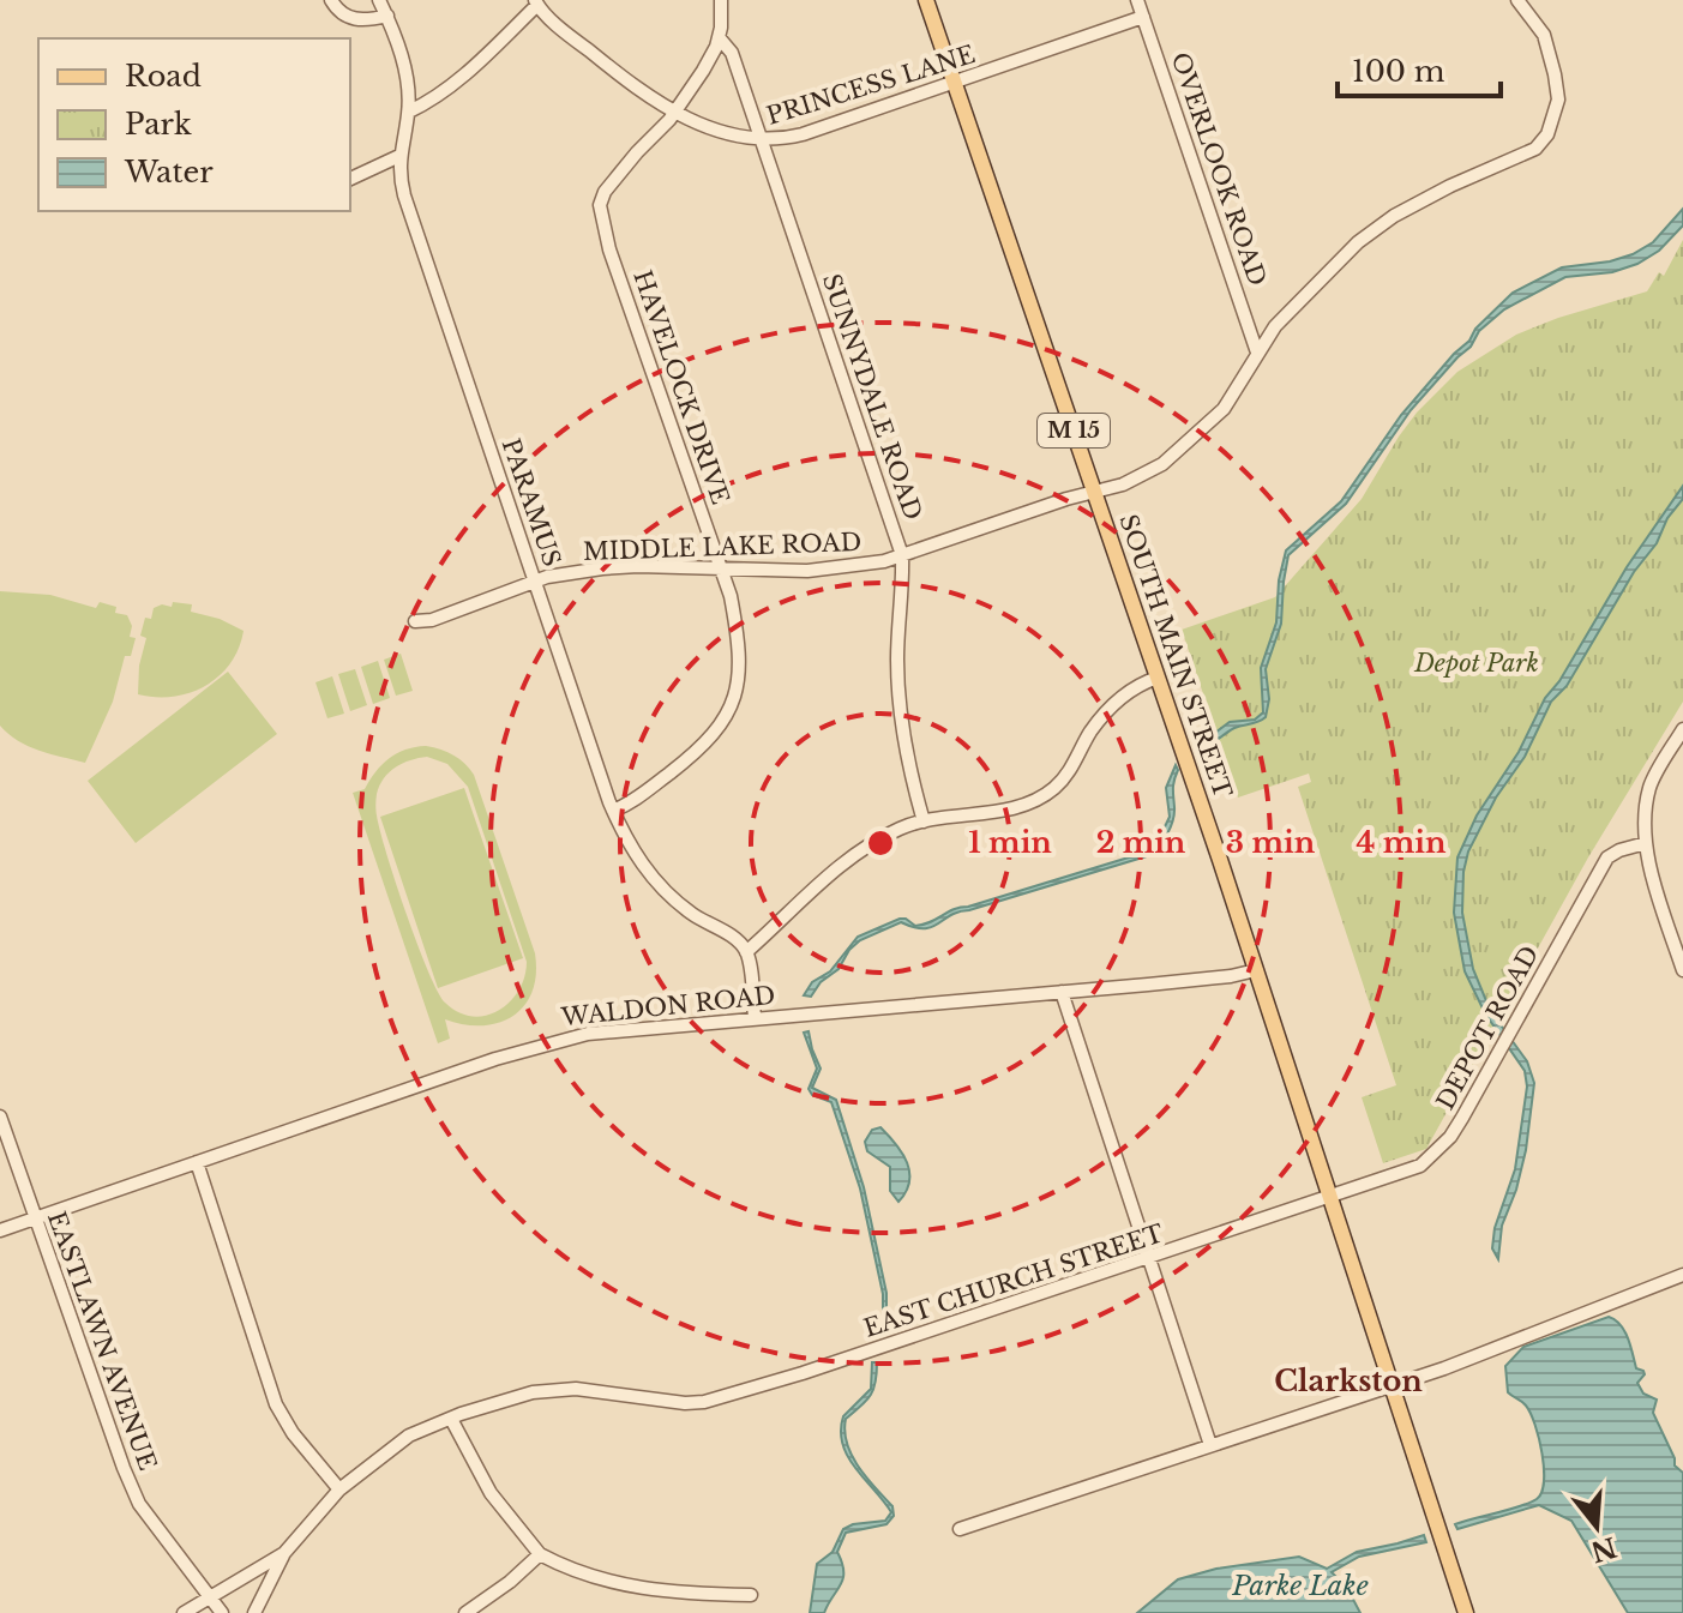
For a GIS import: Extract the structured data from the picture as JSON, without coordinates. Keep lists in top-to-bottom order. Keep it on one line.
{"streets":{"main road":["M 15","SOUTH MAIN STREET"],"street":["PRINCESS LANE","OVERLOOK ROAD","HAVELOCK DRIVE","SUNNYDALE ROAD","PARAMUS","MIDDLE LAKE ROAD","WALDON ROAD","DEPOT ROAD","EAST CHURCH STREET","EASTLAWN AVENUE"]},"crossings":[["PRINCESS LANE","OVERLOOK ROAD"],["PRINCESS LANE","HAVELOCK DRIVE"],["PRINCESS LANE","SUNNYDALE ROAD"],["PRINCESS LANE","SOUTH MAIN STREET"],["OVERLOOK ROAD","MIDDLE LAKE ROAD"],["HAVELOCK DRIVE","PARAMUS"],["HAVELOCK DRIVE","MIDDLE LAKE ROAD"],["SUNNYDALE ROAD","MIDDLE LAKE ROAD"],["M 15","SOUTH MAIN STREET"],["PARAMUS","MIDDLE LAKE ROAD"],["MIDDLE LAKE ROAD","SOUTH MAIN STREET"],["SOUTH MAIN STREET","WALDON ROAD"],["SOUTH MAIN STREET","DEPOT ROAD"],["SOUTH MAIN STREET","EAST CHURCH STREET"],["WALDON ROAD","EASTLAWN AVENUE"],["DEPOT ROAD","EAST CHURCH STREET"]],"districts":["Clarkston"],"water":["Parke Lake"],"parks":["Depot Park"],"legend":["Road","Park","Water"],"scale_bar":"100 m","north":"bottom","rings":["1 min","2 min","3 min","4 min"]}
